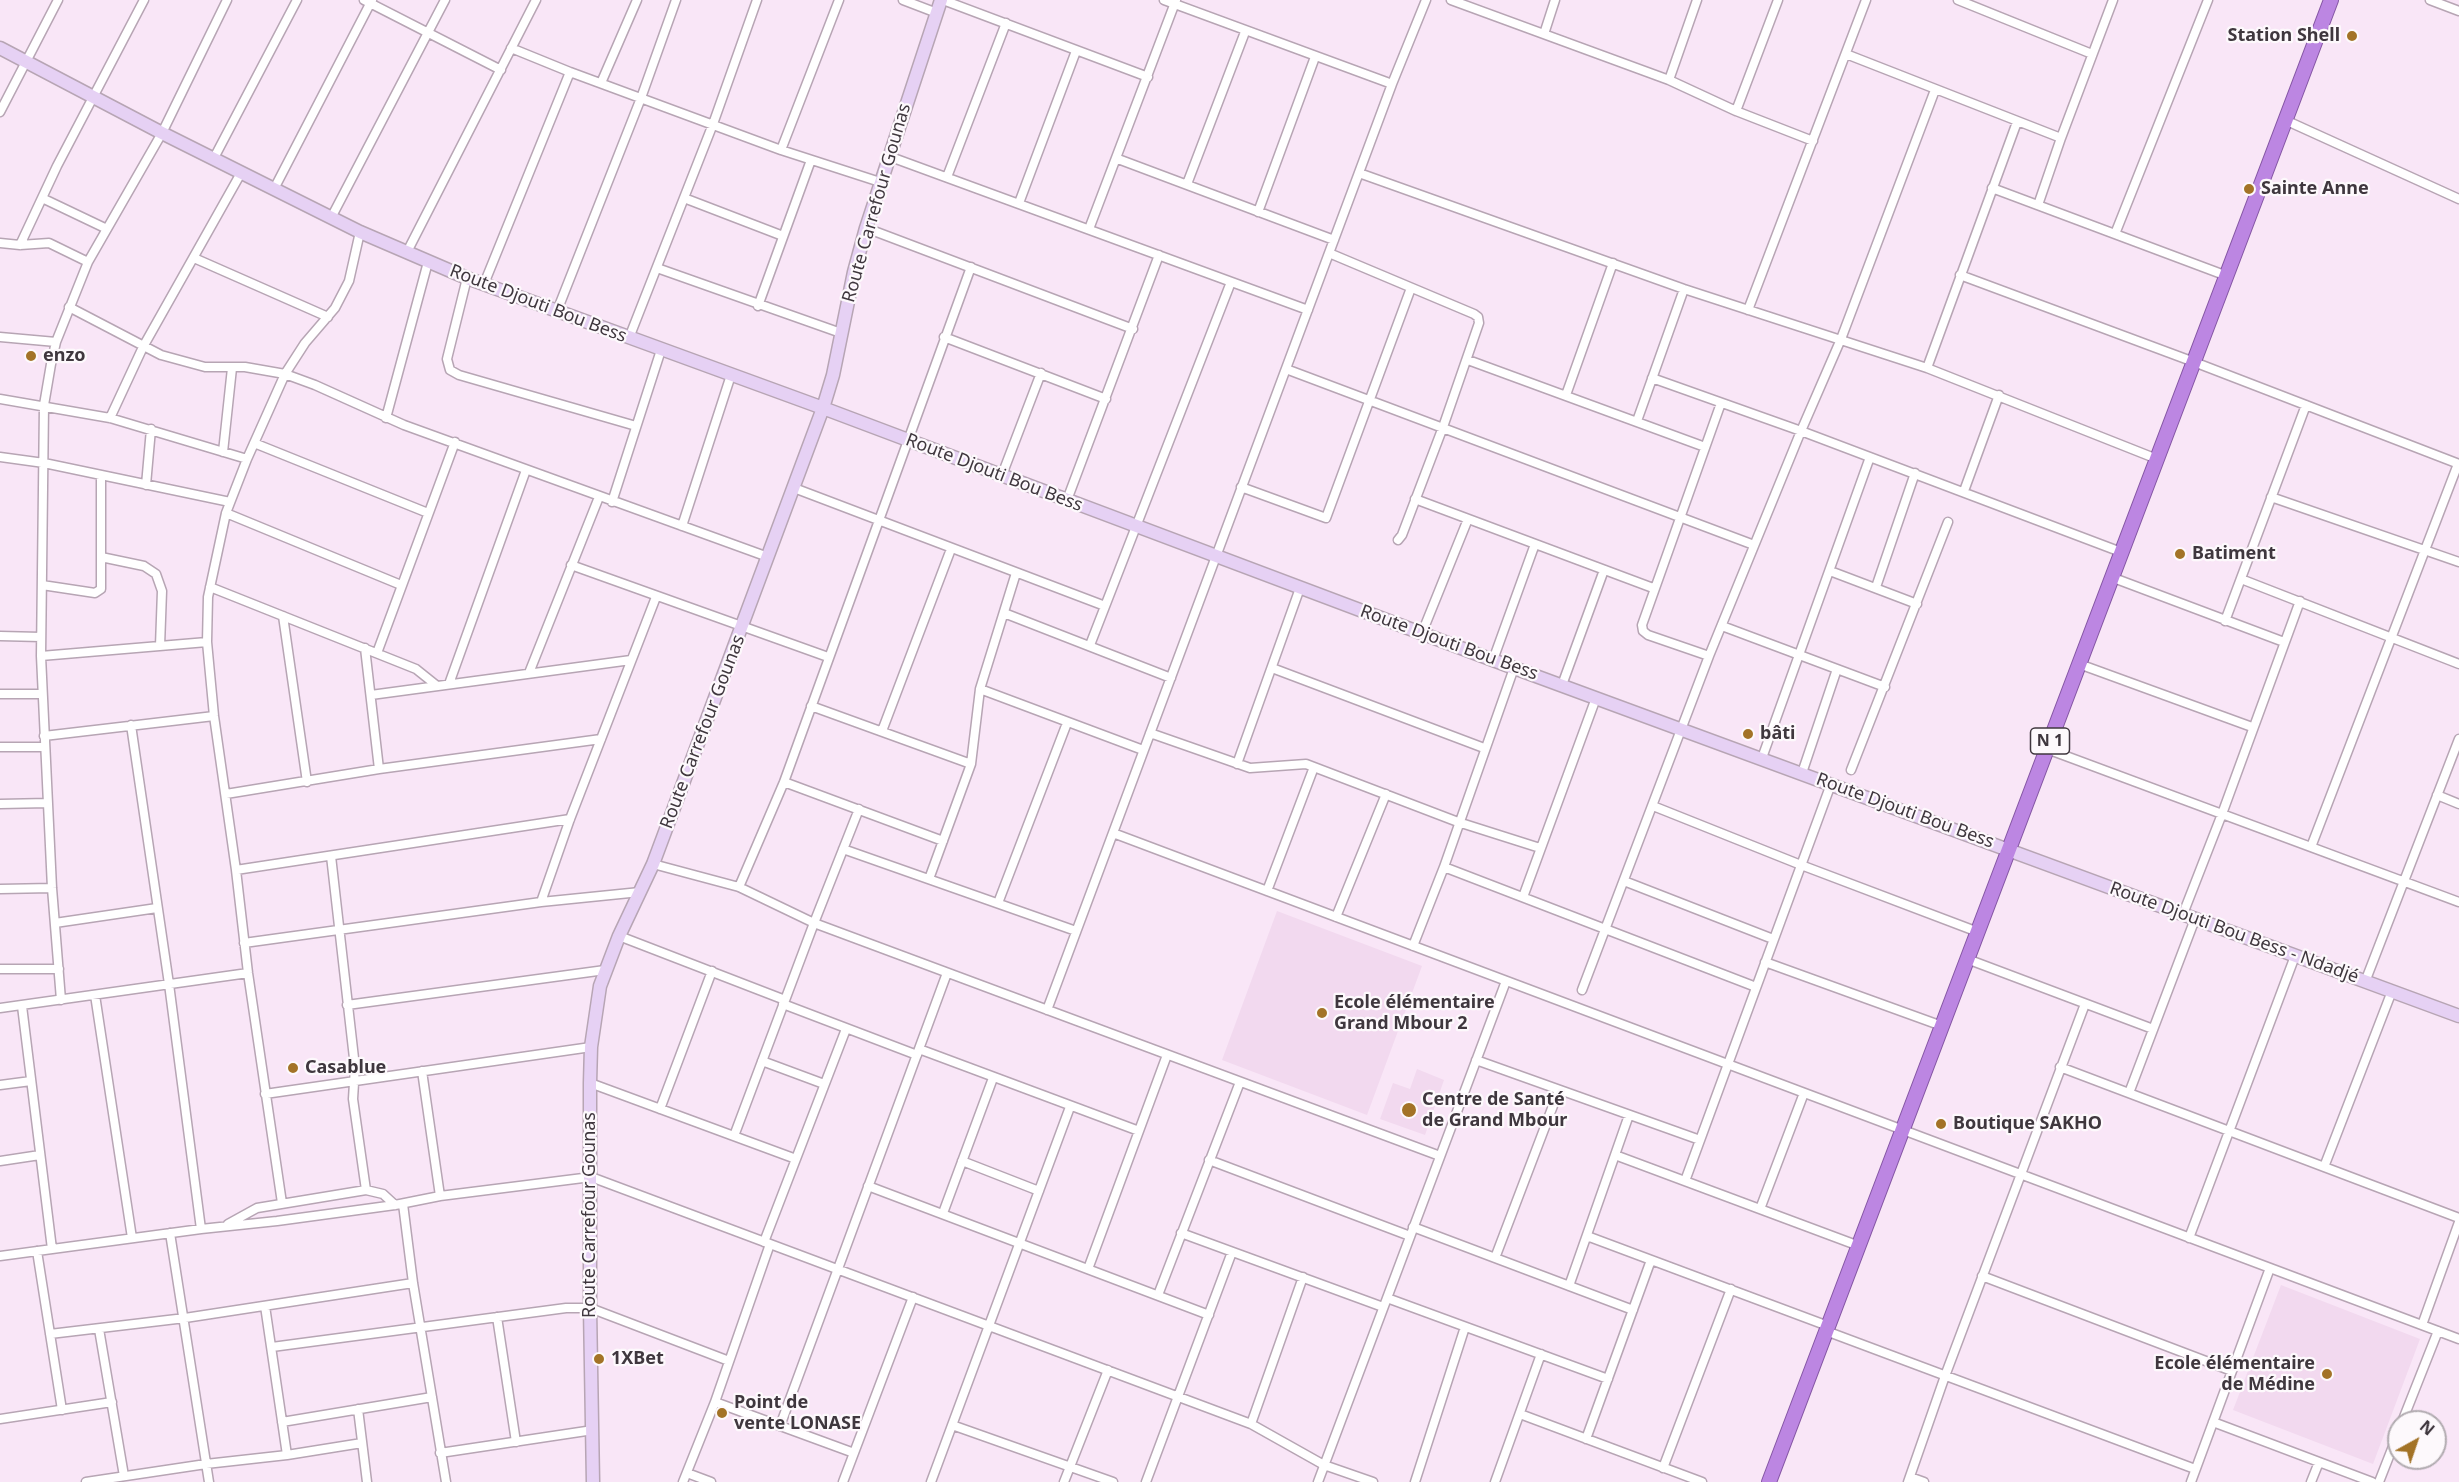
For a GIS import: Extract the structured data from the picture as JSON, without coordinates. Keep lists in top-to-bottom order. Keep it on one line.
{"streets":{"highway":["N 1"],"main road":["Route Carrefour Gounas","Route Djouti Bou Bess","Route Djouti Bou Bess - Ndadjé"]},"crossings":[["Route Carrefour Gounas","Route Djouti Bou Bess"],["Route Djouti Bou Bess","N 1"],["Route Djouti Bou Bess","Route Djouti Bou Bess - Ndadjé"],["N 1","Route Djouti Bou Bess - Ndadjé"]],"places":["Station Shell","Sainte Anne","enzo","Batiment","bâti","Ecole élémentaire Grand Mbour 2","Casablue","Centre de Santé de Grand Mbour","Boutique SAKHO","1XBet","Ecole élémentaire de Médine","Point de vente LONASE"],"north":"top right"}
